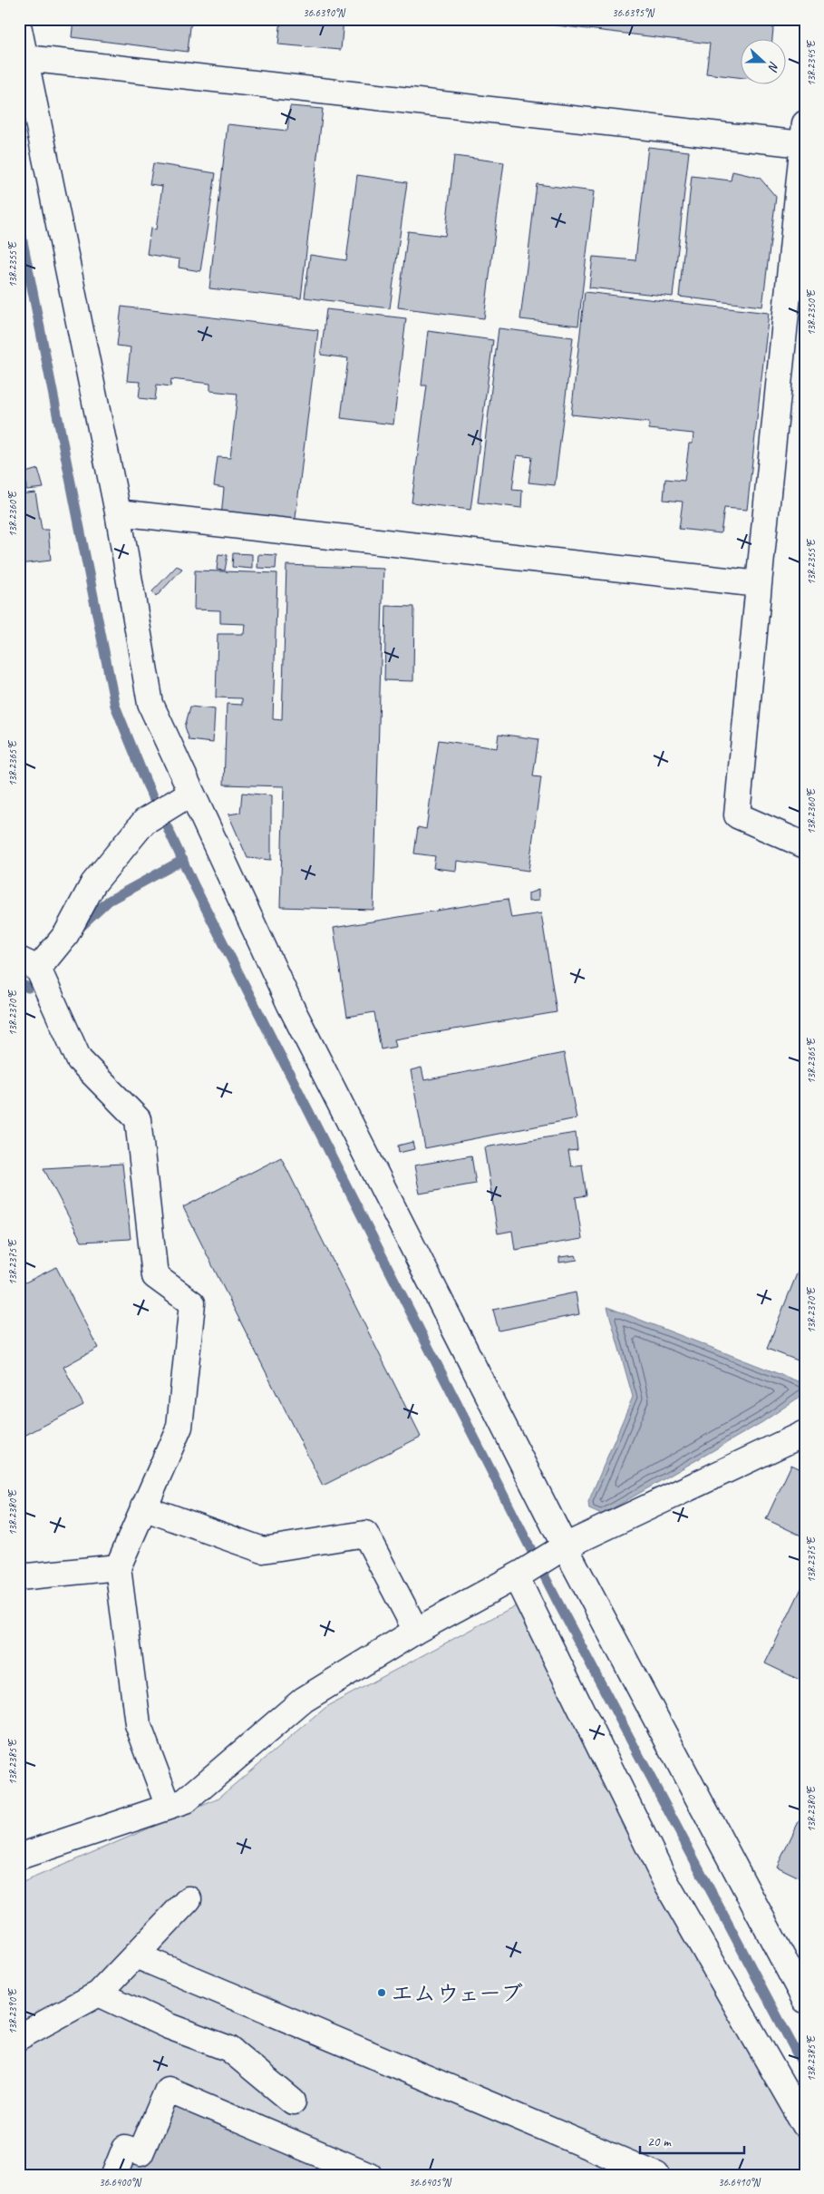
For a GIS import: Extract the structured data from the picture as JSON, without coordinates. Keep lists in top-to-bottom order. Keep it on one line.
{"places":["エムウェーブ"],"scale_bar":"20 m","north":"right","coordinates":["36.6390°N","36.6395°N","138.2345°E","138.2355°E","138.2350°E","138.2360°E","138.2365°E","138.2370°E","138.2375°E","138.2380°E","138.2385°E","138.2390°E","36.6400°N","36.6405°N","36.6410°N"]}
